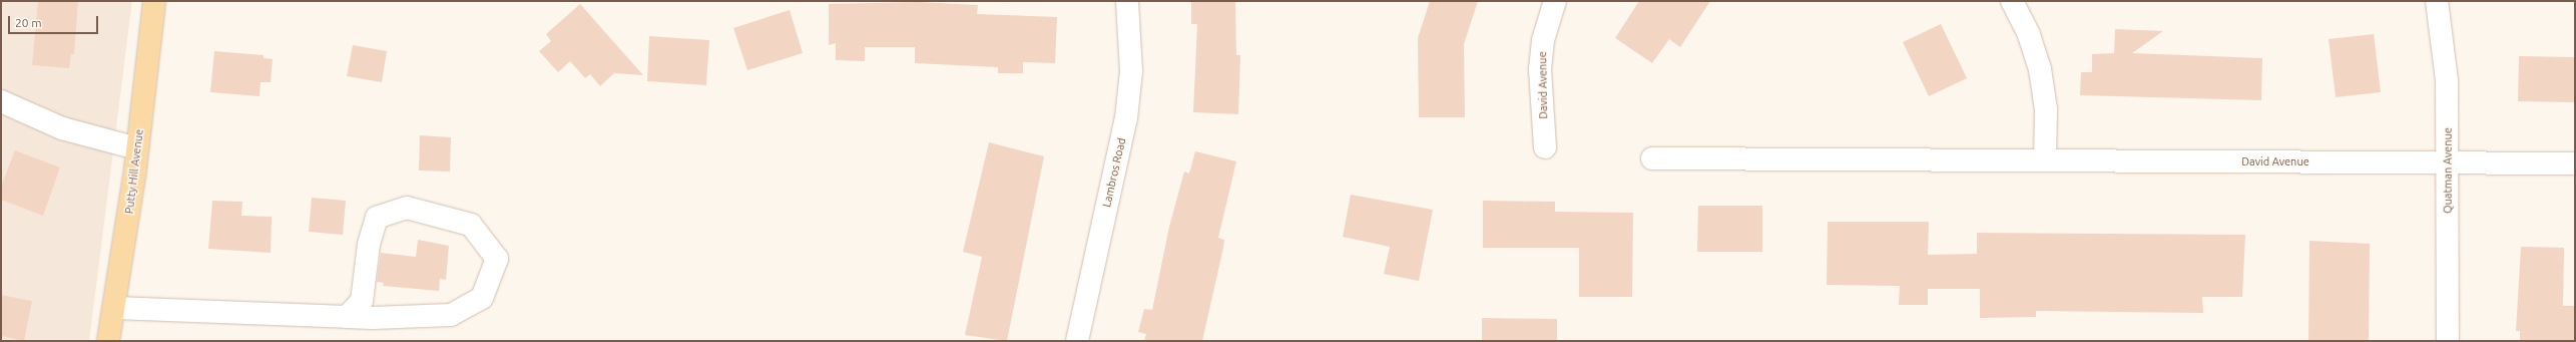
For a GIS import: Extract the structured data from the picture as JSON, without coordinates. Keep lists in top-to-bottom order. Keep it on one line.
{"streets":{"main road":["Putty Hill Avenue"],"street":["David Avenue","Quatman Avenue","Lambros Road"]},"crossings":[["David Avenue","Quatman Avenue"]],"scale_bar":"20 m"}
